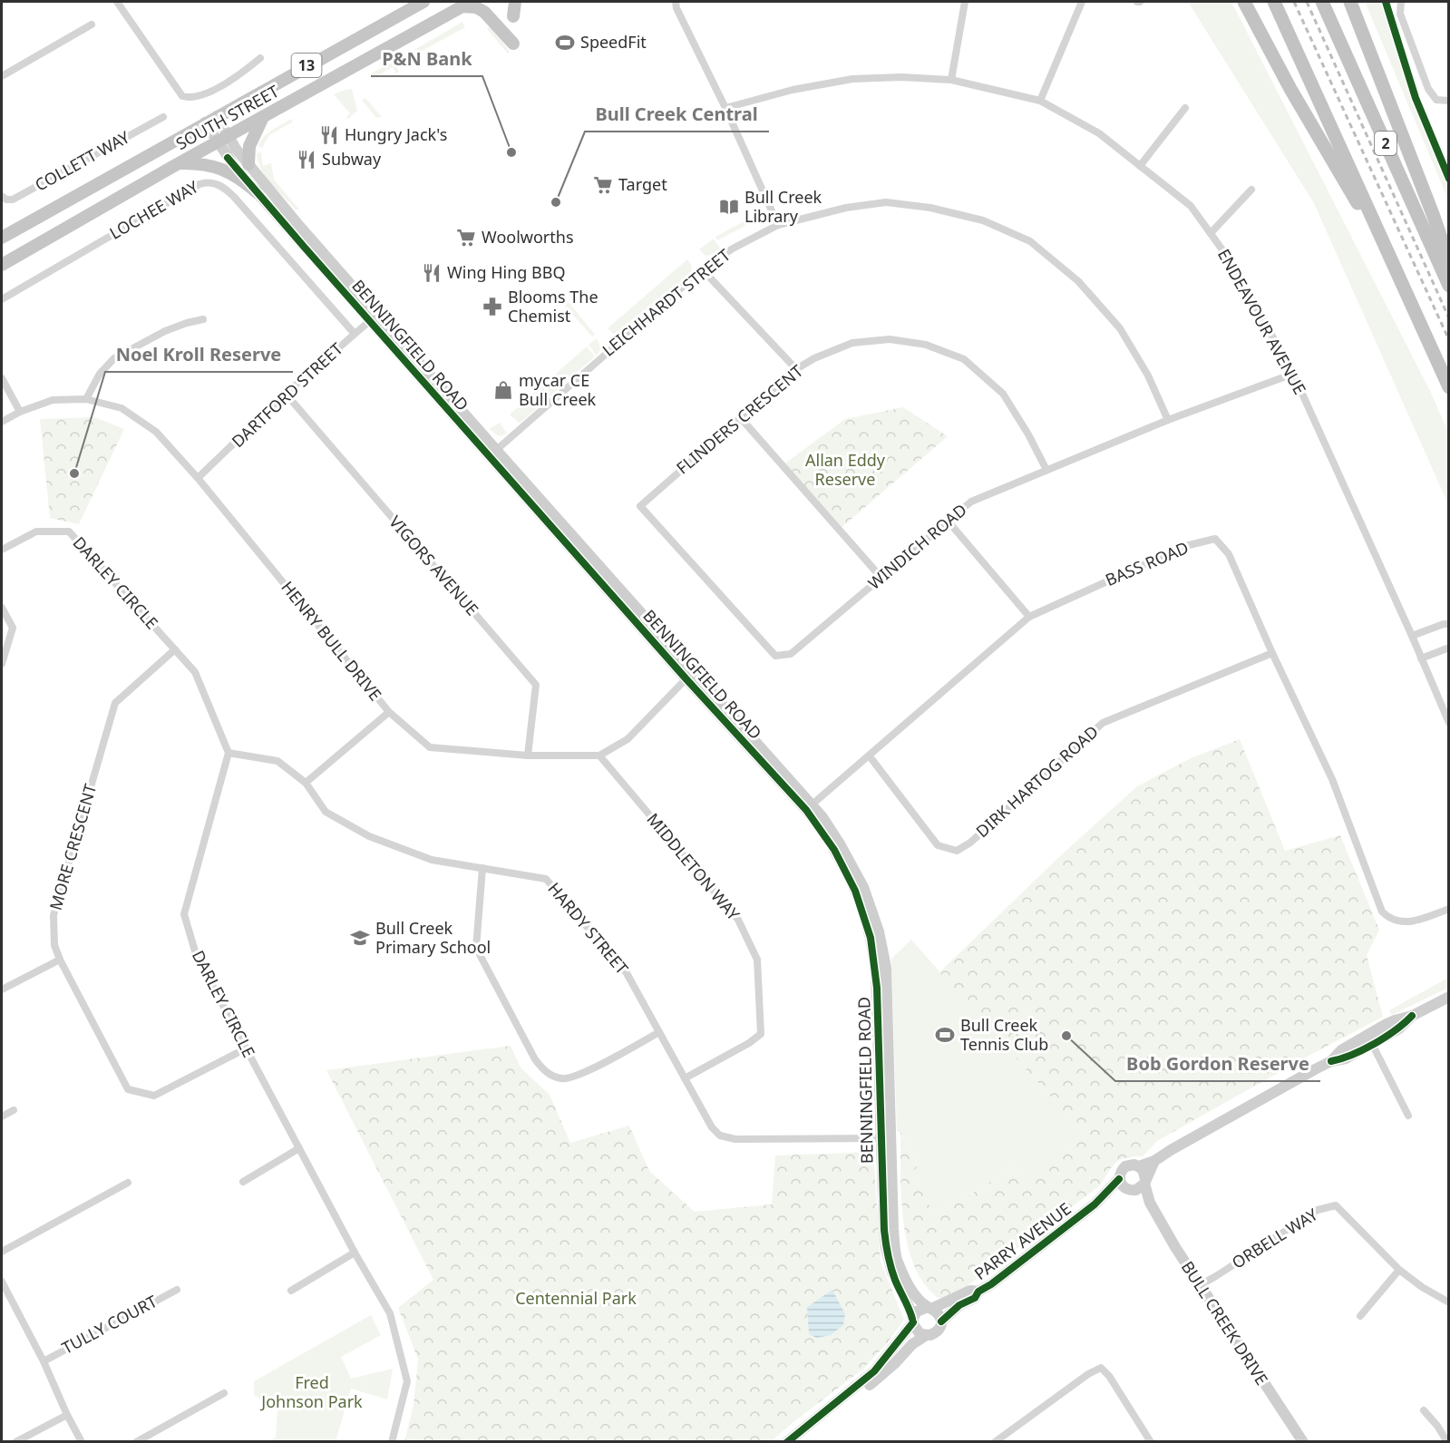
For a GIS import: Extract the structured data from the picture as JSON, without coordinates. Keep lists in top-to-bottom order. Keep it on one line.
{"streets":{"highway":["13","SOUTH STREET","2"],"main road":["BENNINGFIELD ROAD","PARRY AVENUE","BULL CREEK DRIVE"],"street":["COLLETT WAY","LOCHEE WAY","LEICHHARDT STREET","ENDEAVOUR AVENUE","DARTFORD STREET","FLINDERS CRESCENT","WINDICH ROAD","BASS ROAD","VIGORS AVENUE","DARLEY CIRCLE","HENRY BULL DRIVE","DIRK HARTOG ROAD","MORE CRESCENT","MIDDLETON WAY","HARDY STREET","ORBELL WAY","TULLY COURT"]},"crossings":[["SOUTH STREET","BENNINGFIELD ROAD"],["LOCHEE WAY","DARTFORD STREET"],["LEICHHARDT STREET","BENNINGFIELD ROAD"],["LEICHHARDT STREET","WINDICH ROAD"],["ENDEAVOUR AVENUE","WINDICH ROAD"],["BENNINGFIELD ROAD","DARTFORD STREET"],["BENNINGFIELD ROAD","BASS ROAD"],["BENNINGFIELD ROAD","HENRY BULL DRIVE"],["BENNINGFIELD ROAD","HARDY STREET"],["BENNINGFIELD ROAD","PARRY AVENUE"],["DARTFORD STREET","VIGORS AVENUE"],["DARTFORD STREET","HENRY BULL DRIVE"],["FLINDERS CRESCENT","WINDICH ROAD"],["BASS ROAD","DIRK HARTOG ROAD"],["VIGORS AVENUE","HENRY BULL DRIVE"],["DARLEY CIRCLE","MORE CRESCENT"],["DARLEY CIRCLE","HARDY STREET"],["HENRY BULL DRIVE","MIDDLETON WAY"],["MIDDLETON WAY","HARDY STREET"],["ORBELL WAY","BULL CREEK DRIVE"],["PARRY AVENUE","BULL CREEK DRIVE"]],"parks":["Allan Eddy Reserve","Centennial Park","Fred Johnson Park"],"places":{"sports":["SpeedFit","Bull Creek Tennis Club"],"restaurant":["Hungry Jack's","Subway","Wing Hing BBQ"],"other":["P&N Bank","Bull Creek Central","Noel Kroll Reserve","Bob Gordon Reserve"],"supermarket":["Target","Woolworths"],"library":["Bull Creek Library"],"pharmacy":["Blooms The Chemist"],"shop":["mycar CE Bull Creek"],"school or university":["Bull Creek Primary School"]}}
